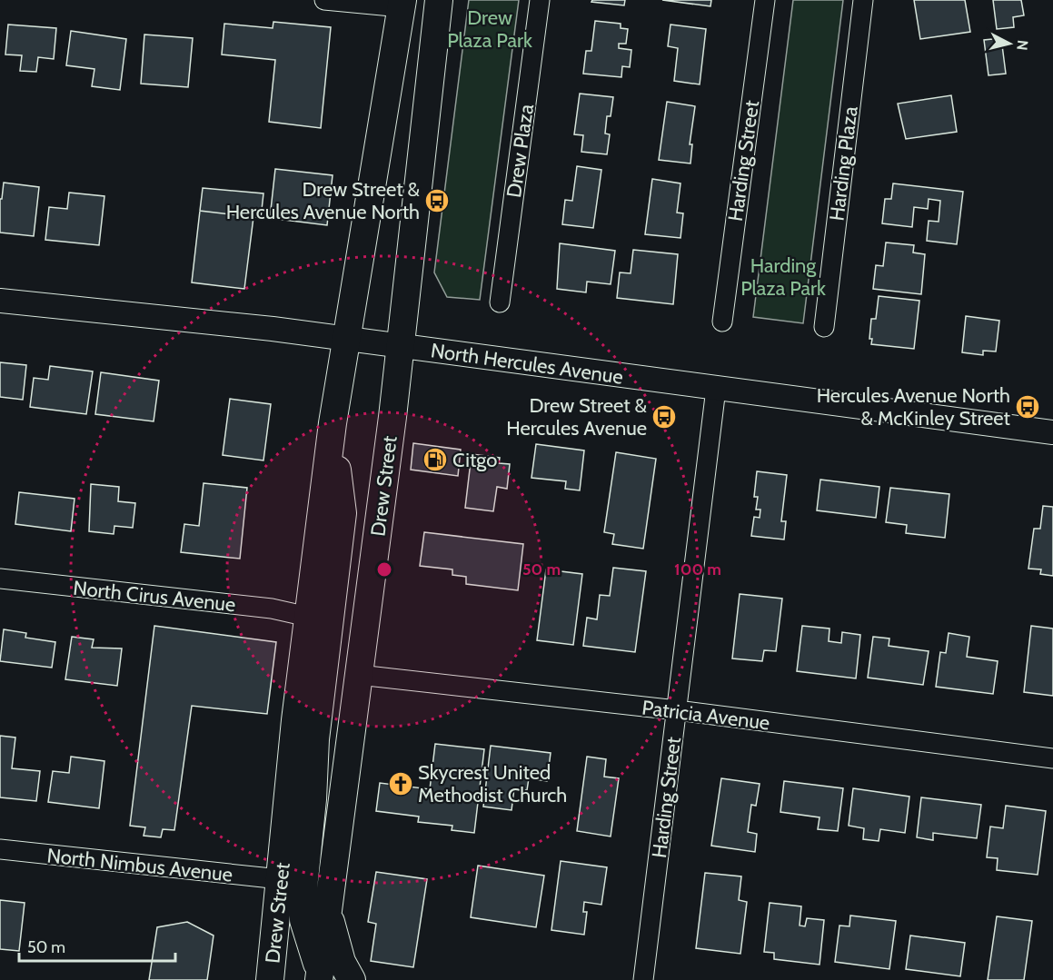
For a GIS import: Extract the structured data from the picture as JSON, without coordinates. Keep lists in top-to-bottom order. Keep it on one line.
{"streets":{"main road":["Drew Street"],"street":["Drew Plaza","Harding Street","Harding Plaza","North Hercules Avenue","North Cirus Avenue","Patricia Avenue","North Nimbus Avenue"]},"crossings":[["Harding Street","North Hercules Avenue"],["Harding Street","Patricia Avenue"],["North Hercules Avenue","Drew Street"],["Drew Street","North Cirus Avenue"],["Drew Street","Patricia Avenue"],["Drew Street","North Nimbus Avenue"]],"parks":["Drew Plaza Park","Harding Plaza Park"],"places":{"bus stop":["Drew Street & Hercules Avenue North","Hercules Avenue North & McKinley Street","Drew Street & Hercules Avenue"],"fuel station":["Citgo"],"church":["Skycrest United Methodist Church"]},"scale_bar":"50 m","north":"right","rings":["50 m","100 m"]}
